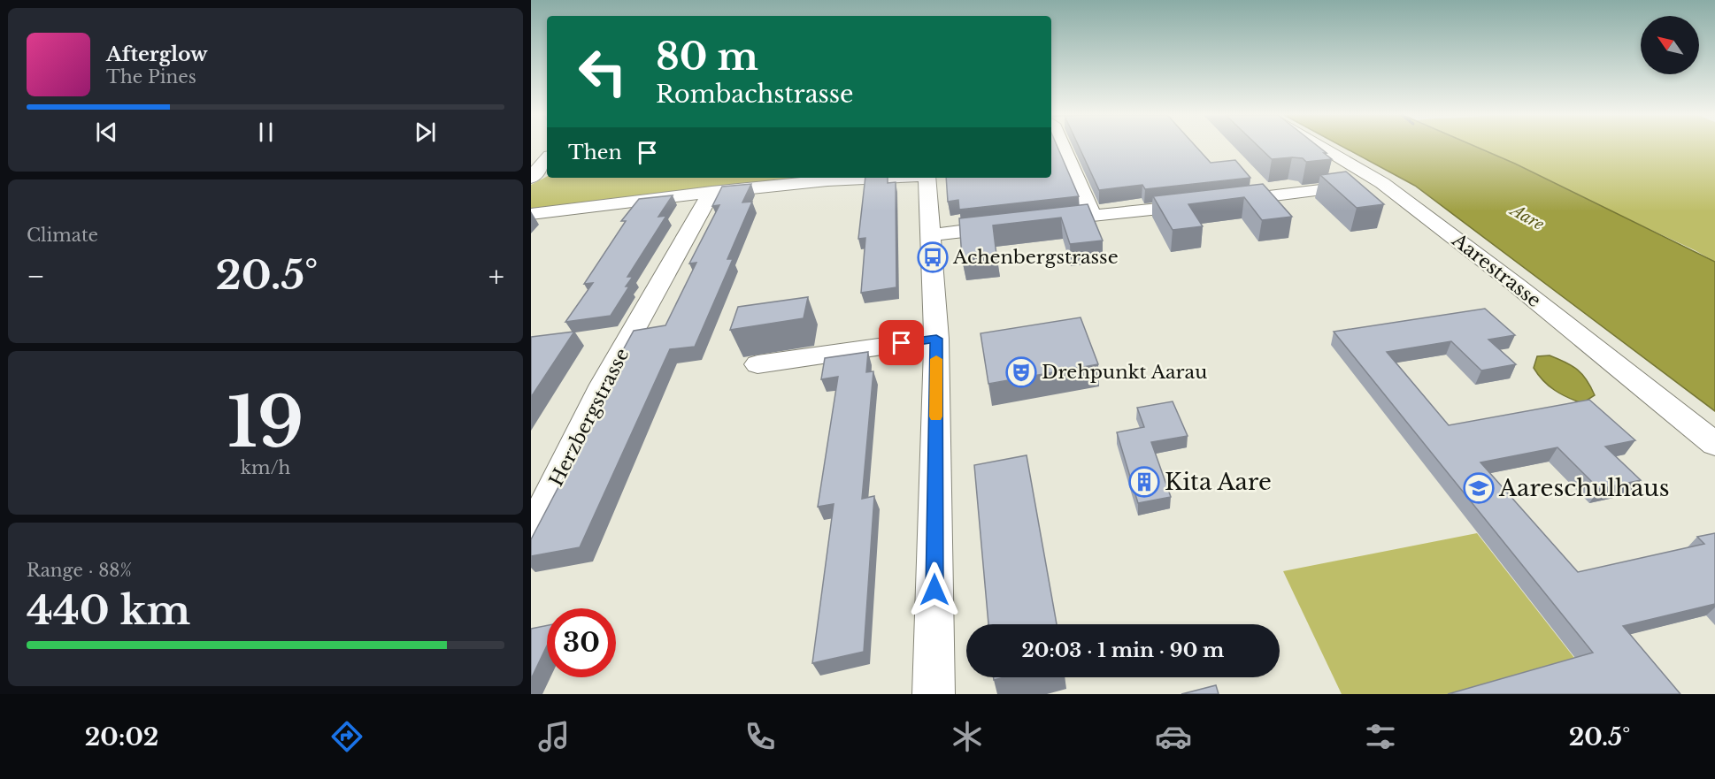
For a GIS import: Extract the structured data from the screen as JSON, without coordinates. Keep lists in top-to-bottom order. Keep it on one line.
{"streets":{"street":["Aarestrasse","Herzbergstrasse"]},"water":["Aare"],"places":{"bus stop":["Achenbergstrasse"],"theatre":["Drehpunkt Aarau"],"building":["Kita Aare"],"school or university":["Aareschulhaus"]},"north":"top left","page":{"turn":["80 m","Rombachstrasse"],"song":["Afterglow","The Pines"],"then":"Then","tile":["Climate",["19","km/h"],["Range · 88%","440 km"]],"heat":["−","20.5°","+"],"limit":"30","trip":"20:03 · 1 min · 90 m","tabs":["20:02","20.5°"]}}
